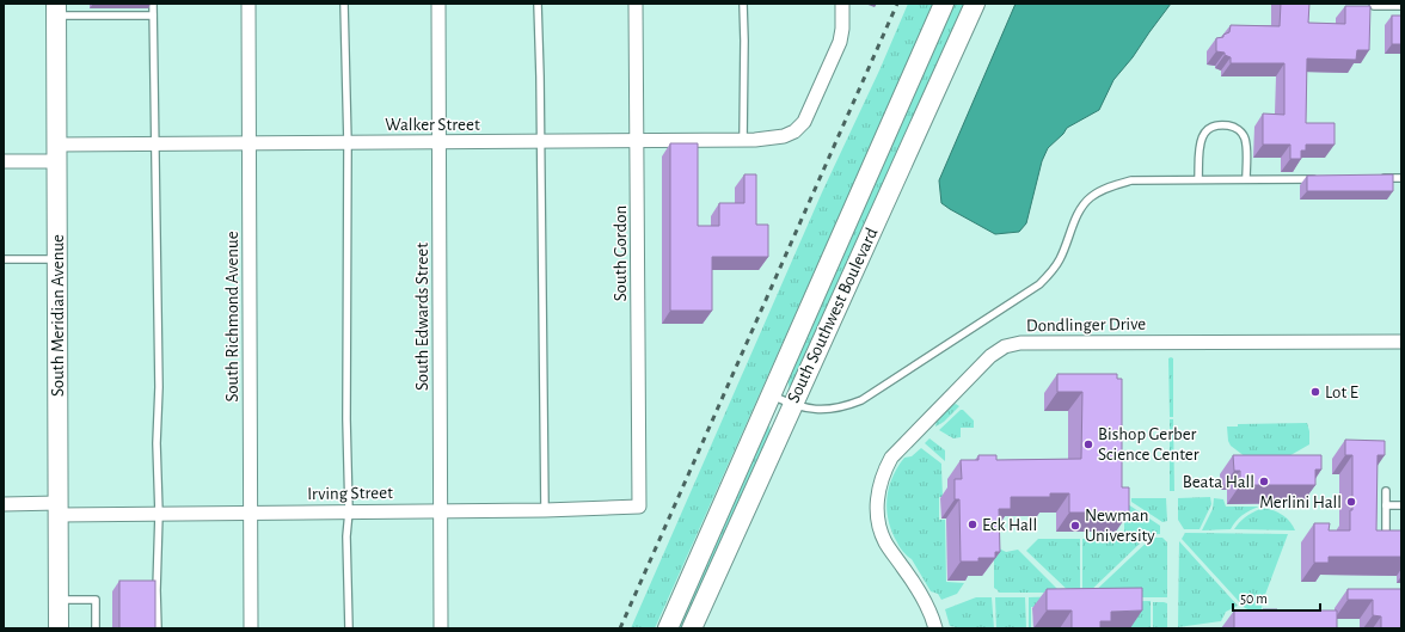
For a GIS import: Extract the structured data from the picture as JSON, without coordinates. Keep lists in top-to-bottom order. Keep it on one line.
{"streets":{"main road":["South Meridian Avenue","South Southwest Boulevard"],"street":["Walker Street","South Gordon","South Richmond Avenue","South Edwards Street","Dondlinger Drive","Irving Street"]},"crossings":[["Walker Street","South Gordon"],["Walker Street","South Meridian Avenue"],["Walker Street","South Richmond Avenue"],["Walker Street","South Edwards Street"],["South Gordon","Irving Street"],["South Meridian Avenue","Irving Street"],["South Richmond Avenue","Irving Street"],["South Edwards Street","Irving Street"]],"places":["Lot E","Bishop Gerber Science Center","Beata Hall","Merlini Hall","Eck Hall","Newman University"],"scale_bar":"50 m"}
